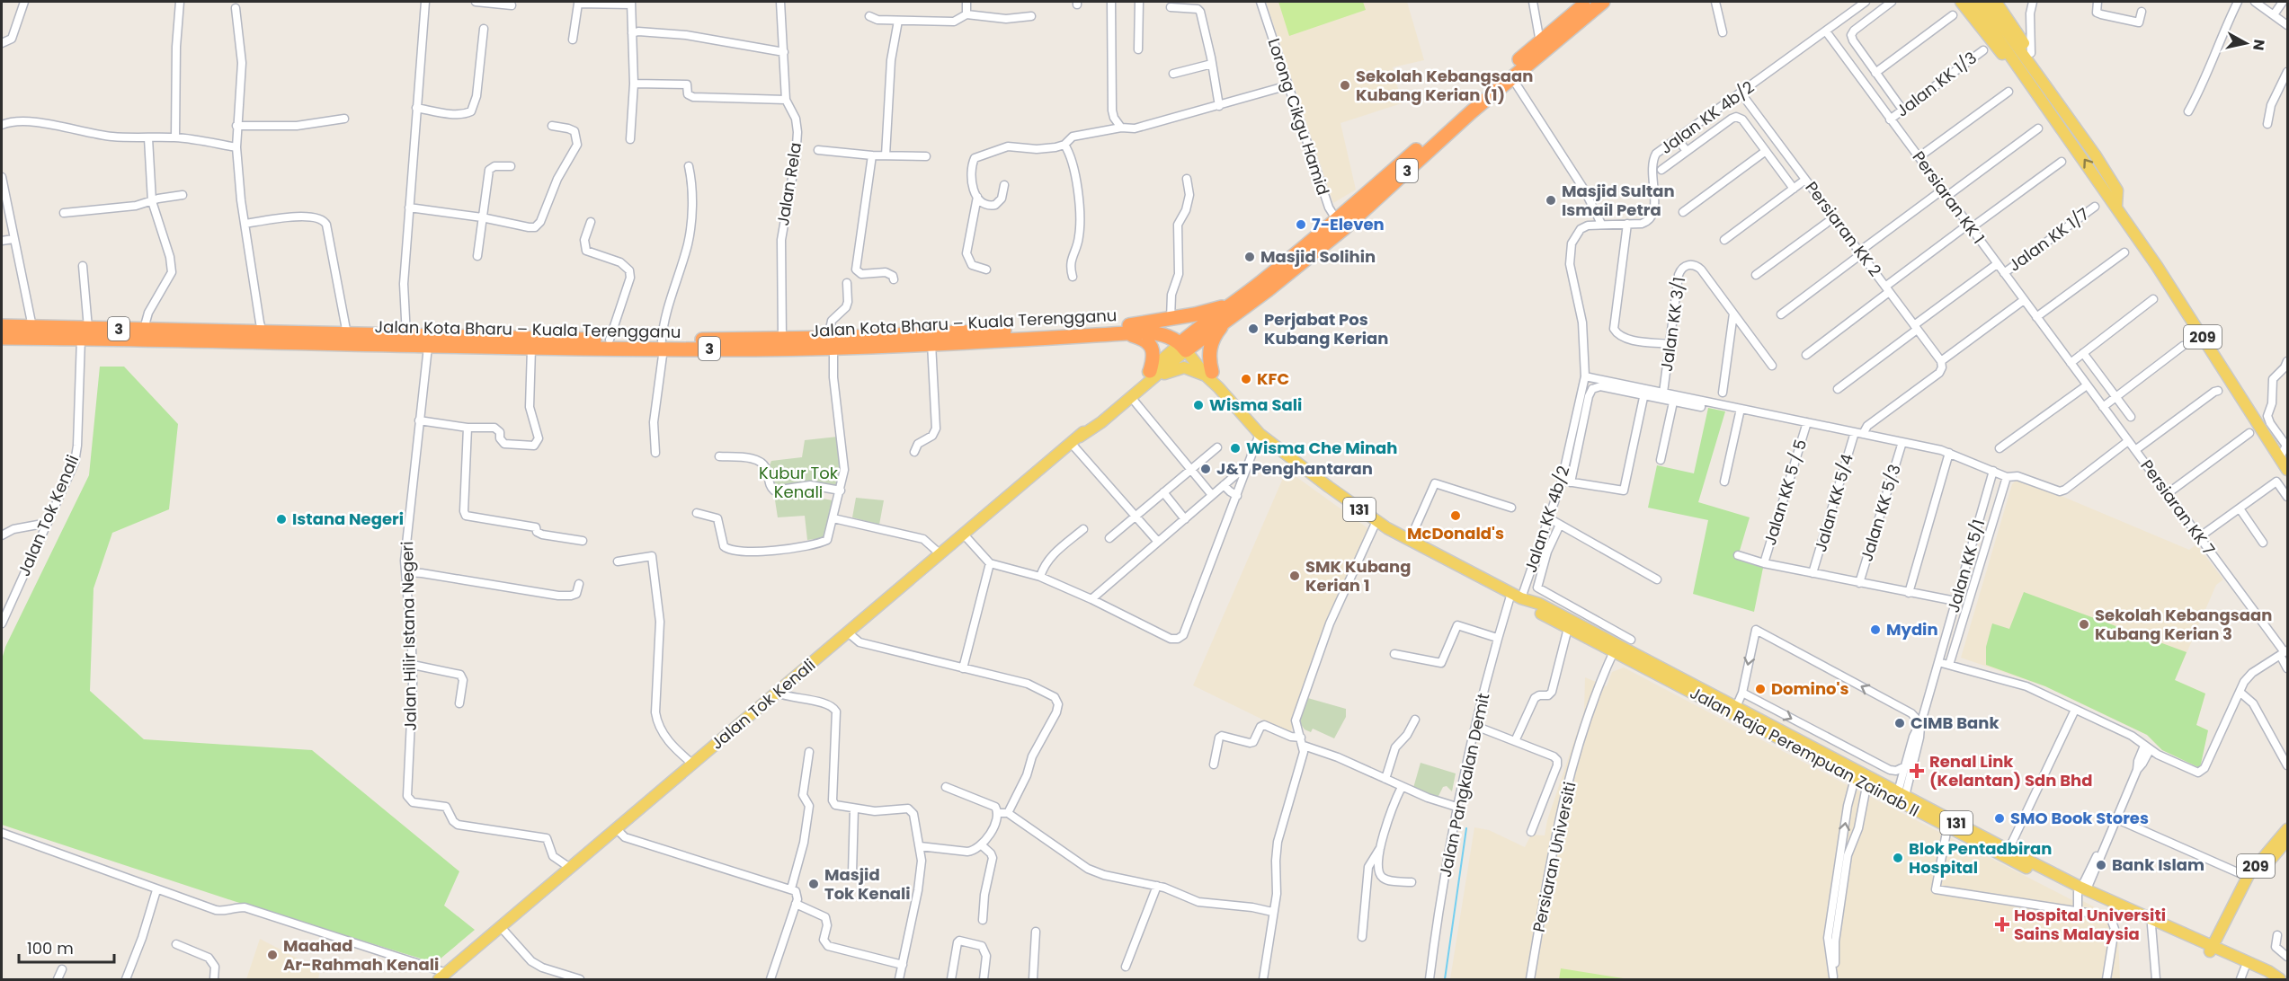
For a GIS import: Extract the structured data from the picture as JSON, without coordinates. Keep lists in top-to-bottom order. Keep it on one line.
{"streets":{"highway":["3","Jalan Kota Bharu – Kuala Terengganu"],"main road":["209","131","Jalan Tok Kenali","Jalan Raja Perempuan Zainab II"],"street":["Jalan KK 1/3","Lorong Cikgu Hamid","Jalan KK 4b/2","Jalan Rela","Persiaran KK 1","Persiaran KK 2","Jalan KK 1/7","Jalan KK 3/1","Jalan KK 5 / 5","Jalan KK 5/4","Persiaran KK 7","Jalan KK 5/3","Jalan KK 5/1","Jalan Hilir Istana Negeri","Jalan Pangkalan Demit","Persiaran Universiti"]},"crossings":[["Jalan KK 1/3","Persiaran KK 1"],["Lorong Cikgu Hamid","3"],["Jalan KK 4b/2","Persiaran KK 1"],["Jalan KK 4b/2","Persiaran KK 2"],["Jalan KK 4b/2","Jalan Raja Perempuan Zainab II"],["Jalan KK 4b/2","Jalan Pangkalan Demit"],["3","Jalan Kota Bharu – Kuala Terengganu"],["3","Jalan Raja Perempuan Zainab II"],["Jalan Rela","Jalan Kota Bharu – Kuala Terengganu"],["Persiaran KK 1","Jalan KK 1/7"],["Persiaran KK 1","Persiaran KK 7"],["Jalan Kota Bharu – Kuala Terengganu","Jalan Tok Kenali"],["Jalan Kota Bharu – Kuala Terengganu","Jalan Hilir Istana Negeri"],["Jalan Kota Bharu – Kuala Terengganu","Jalan Raja Perempuan Zainab II"],["209","Jalan Raja Perempuan Zainab II"],["Jalan Tok Kenali","Jalan Hilir Istana Negeri"],["Jalan KK 5/1","Jalan Raja Perempuan Zainab II"],["Jalan Raja Perempuan Zainab II","Jalan Pangkalan Demit"],["Jalan Raja Perempuan Zainab II","Persiaran Universiti"]],"parks":["Kubur Tok Kenali"],"places":{"other":["Sekolah Kebangsaan Kubang Kerian (1)","Masjid Sultan Ismail Petra","7-Eleven","Masjid Solihin","Perjabat Pos Kubang Kerian","KFC","Wisma Sali","Wisma Che Minah","J&T Penghantaran","McDonald's","Istana Negeri","SMK Kubang Kerian 1","Sekolah Kebangsaan Kubang Kerian 3","Mydin","Domino's","CIMB Bank","SMO Book Stores","Blok Pentadbiran Hospital","Bank Islam","Masjid Tok Kenali","Maahad Ar-Rahmah Kenali"],"health":["Renal Link (Kelantan) Sdn Bhd","Hospital Universiti Sains Malaysia"]},"scale_bar":"100 m","north":"right"}
